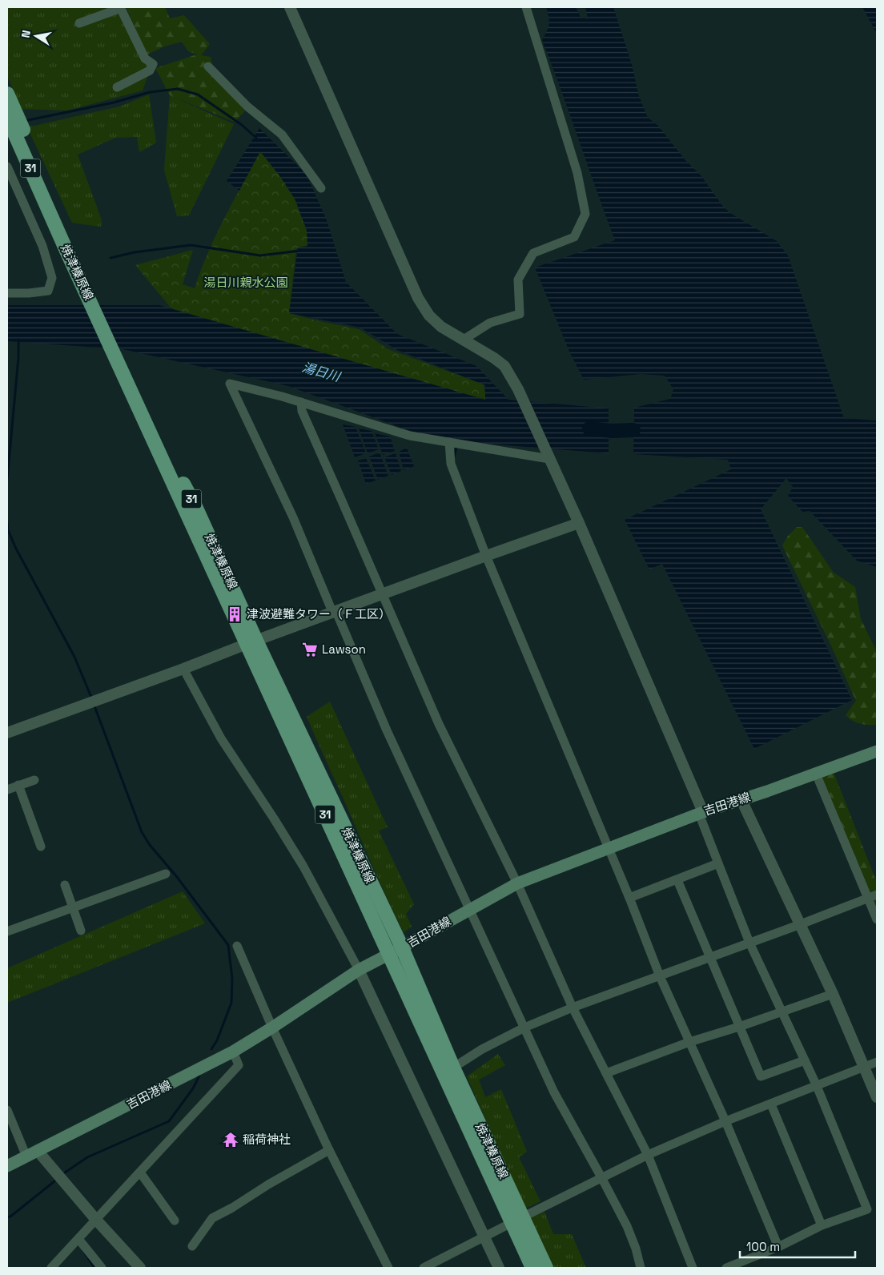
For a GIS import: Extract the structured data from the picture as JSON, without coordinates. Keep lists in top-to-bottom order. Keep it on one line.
{"streets":{"main road":["31","焼津榛原線","吉田港線"]},"crossings":[["焼津榛原線","吉田港線"]],"water":["湯日川"],"parks":["湯日川親水公園"],"places":{"building":["津波避難タワー（Ｆ工区）"],"supermarket":["Lawson"],"temple":["稲荷神社"]},"scale_bar":"100 m","north":"left"}
